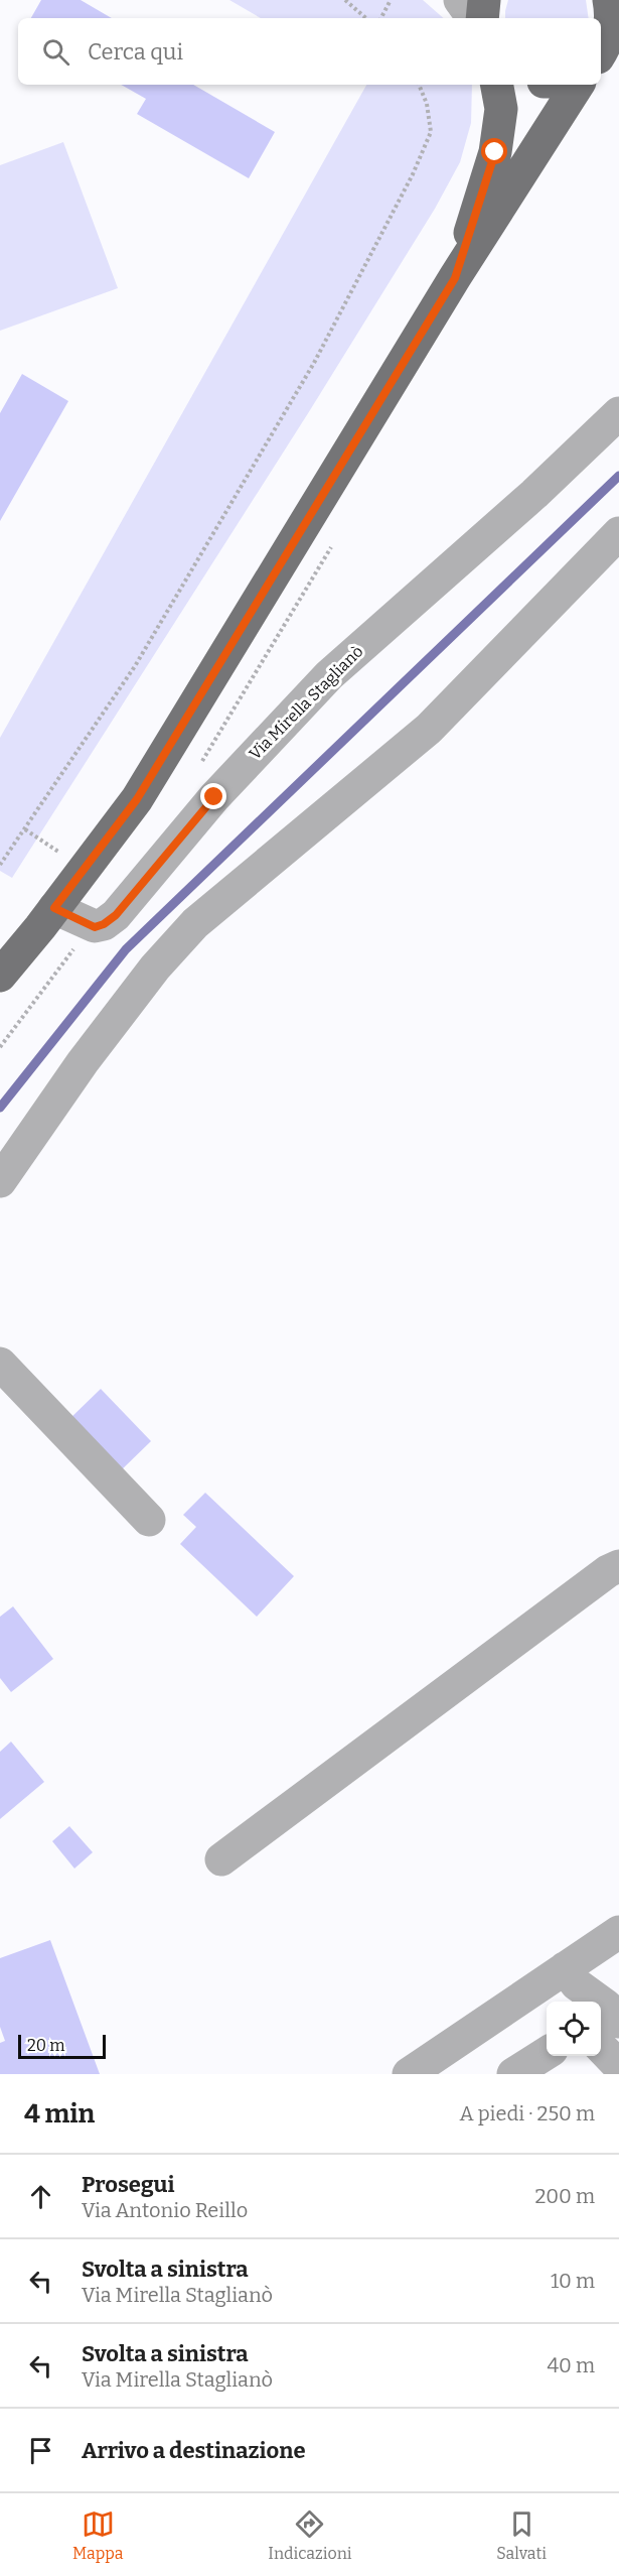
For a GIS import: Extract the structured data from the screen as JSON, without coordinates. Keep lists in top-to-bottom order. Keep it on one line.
{"streets":{"street":["Via Mirella Staglianò"]},"scale_bar":"20 m","page":{"search":"Cerca qui","scale":"20 m","heading":["4 min","A piedi · 250 m"],"list":[["Prosegui","Via Antonio Reillo","200 m"],["Svolta a sinistra","Via Mirella Staglianò","10 m"],["Svolta a sinistra","Via Mirella Staglianò","40 m"],"Arrivo a destinazione"],"nav":["Mappa","Indicazioni","Salvati"]}}
